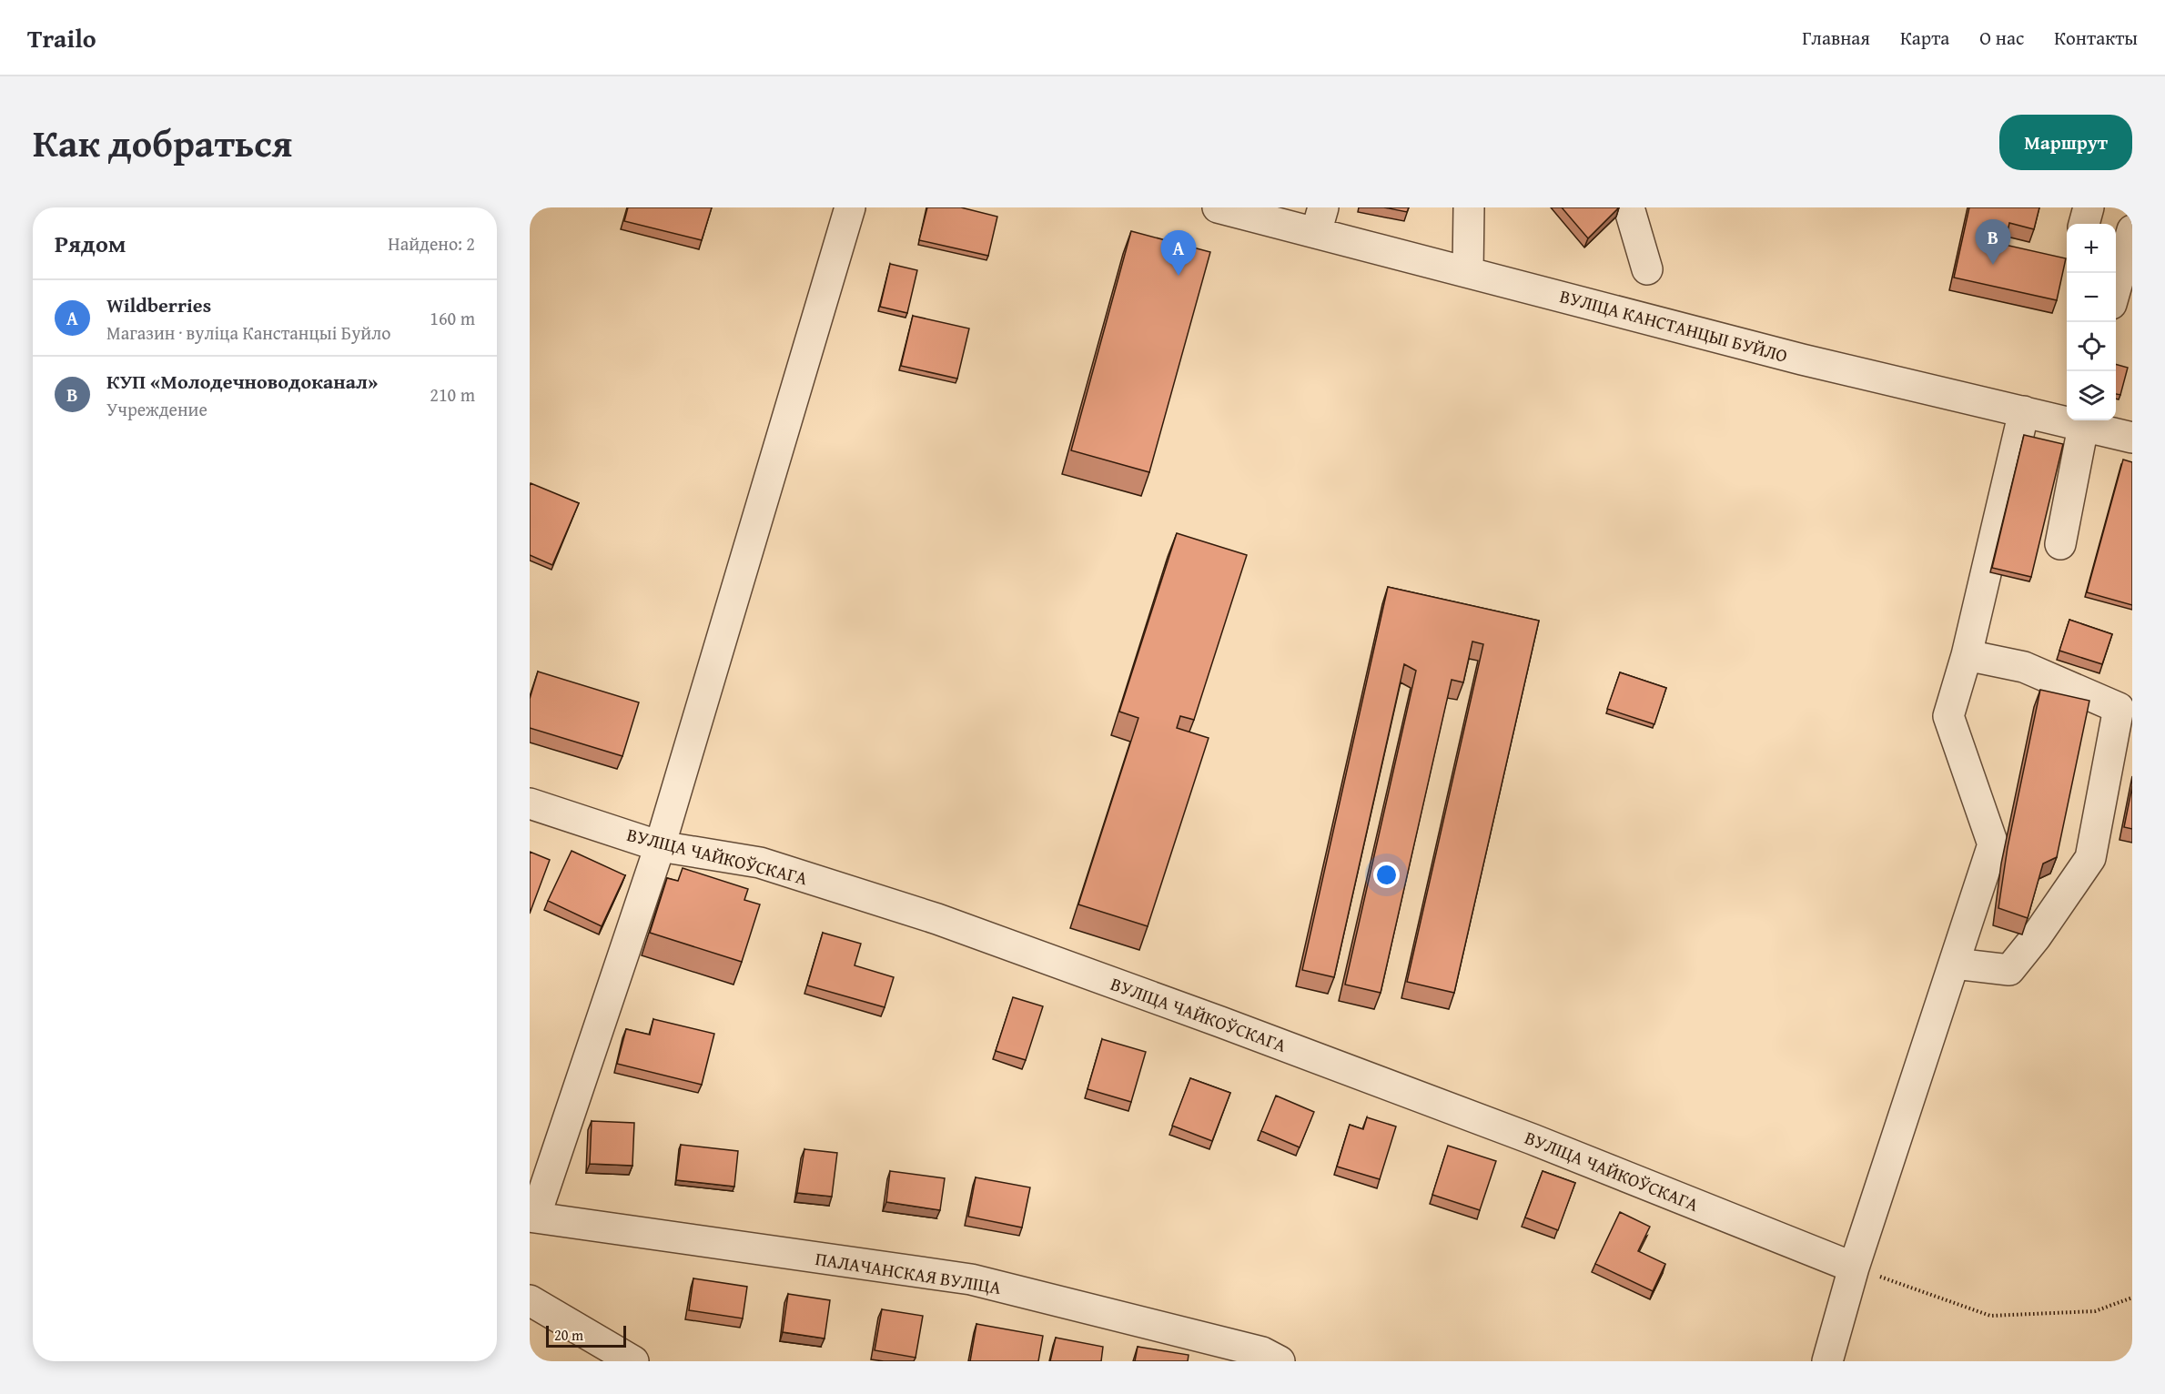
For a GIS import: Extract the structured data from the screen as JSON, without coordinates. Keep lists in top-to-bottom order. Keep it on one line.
{"streets":{"street":["ВУЛІЦА КАНСТАНЦЫІ БУЙЛО","ВУЛІЦА ЧАЙКОЎСКАГА","ПАЛАЧАНСКАЯ ВУЛІЦА"]},"scale_bar":"20 m","page":{"header":"Trailo","nav":["Главная","Карта","О нас","Контакты"],"title":"Как добраться","buttons":"Маршрут","heading":["Рядом","Найдено: 2"],"pins":["B","A"],"map_buttons":["+","−"],"list":[{"mark":"A","name":"Wildberries","note":"Магазин · вуліца Канстанцыі Буйло","value":"160 m"},{"mark":"B","name":"КУП «Молодечноводоканал»","note":"Учреждение","value":"210 m"}],"scale":"20 m"}}
